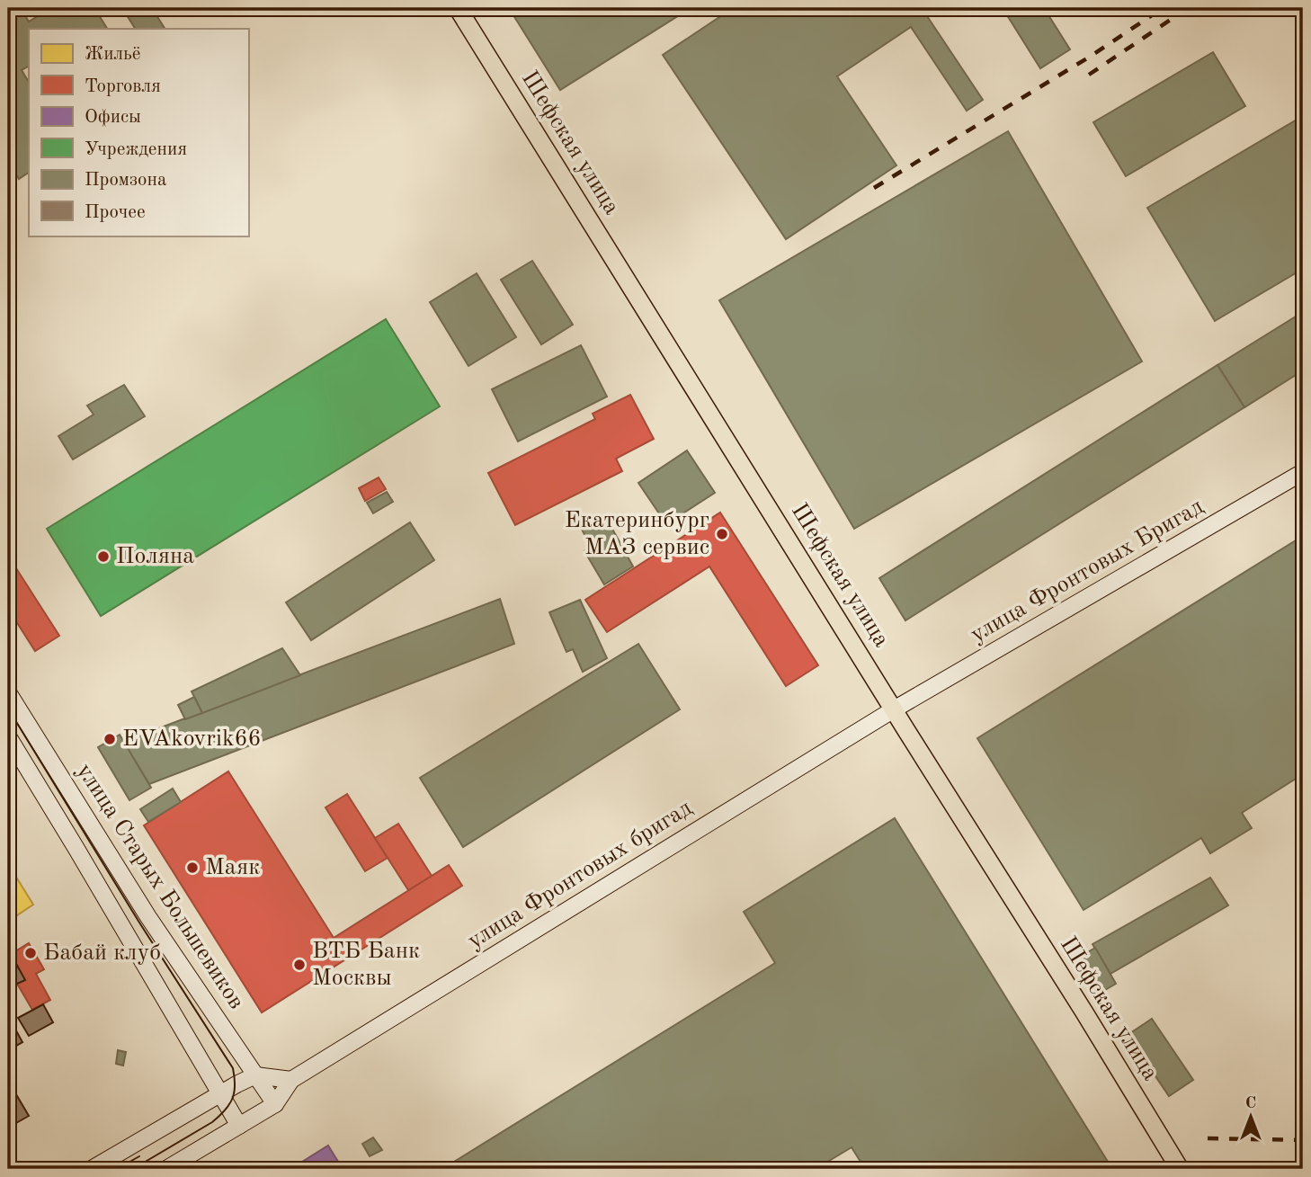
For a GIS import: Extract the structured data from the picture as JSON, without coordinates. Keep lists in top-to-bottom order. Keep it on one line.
{"streets":{"main road":["Шефская улица","улица Фронтовых Бригад","улица Фронтовых бригад","улица Старых Большевиков"]},"crossings":[["Шефская улица","улица Фронтовых Бригад"],["Шефская улица","улица Фронтовых бригад"],["улица Фронтовых Бригад","улица Фронтовых бригад"],["улица Фронтовых бригад","улица Старых Большевиков"]],"places":["Екатеринбург МАЗ сервис","Поляна","EVAkovrik66","Маяк","Бабай клуб","ВТБ Банк Москвы"],"legend":["Жильё","Торговля","Офисы","Учреждения","Промзона","Прочее"],"north":"top"}
